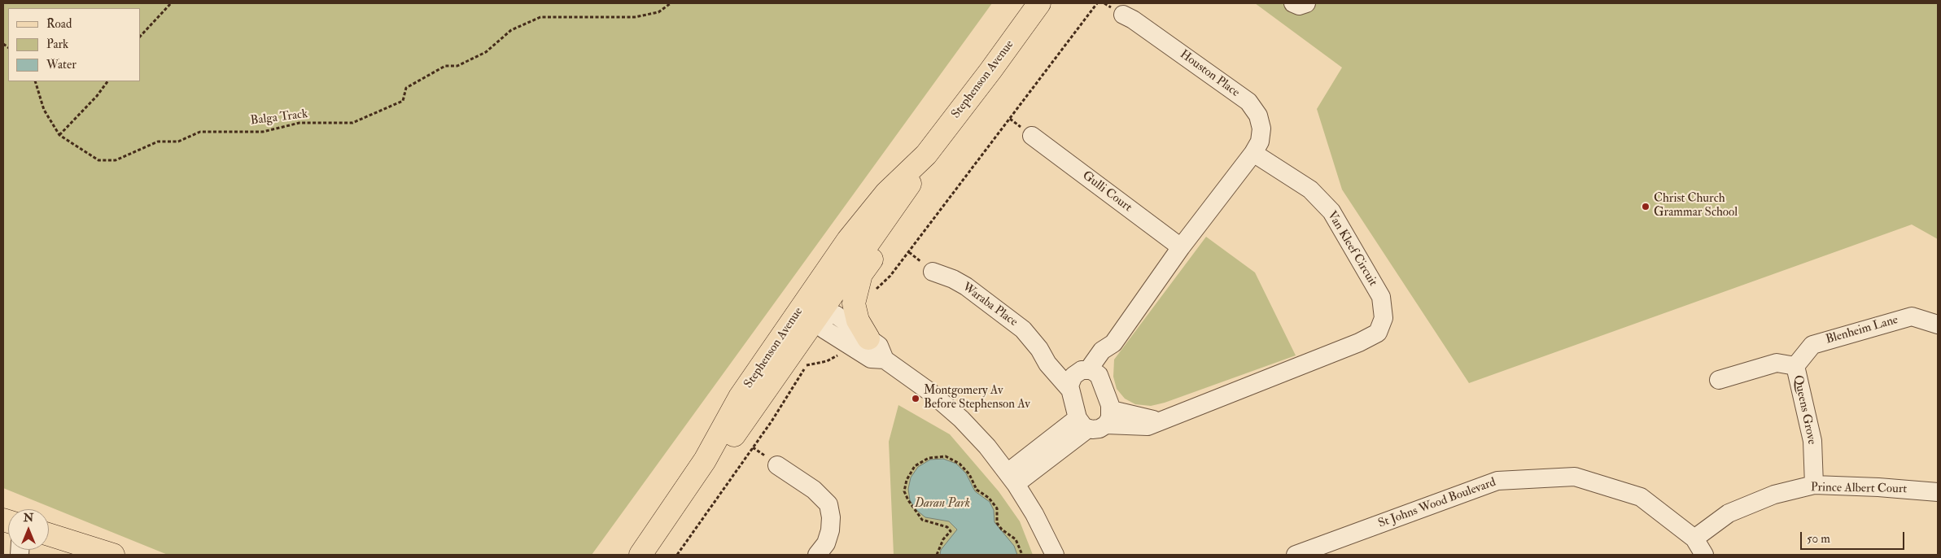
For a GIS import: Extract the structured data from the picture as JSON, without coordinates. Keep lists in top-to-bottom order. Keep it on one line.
{"streets":{"main road":["Stephenson Avenue"],"street":["Houston Place","Gulli Court","Van Kleef Circuit","Waraba Place","Blenheim Lane","Queens Grove","Prince Albert Court","St Johns Wood Boulevard"],"path":["Balga Track"]},"crossings":[["Houston Place","Van Kleef Circuit"],["Blenheim Lane","Queens Grove"],["Queens Grove","Prince Albert Court"],["Prince Albert Court","St Johns Wood Boulevard"]],"parks":["Daran Park"],"places":["Christ Church Grammar School","Montgomery Av Before Stephenson Av"],"legend":["Road","Park","Water"],"scale_bar":"50 m","north":"top"}
